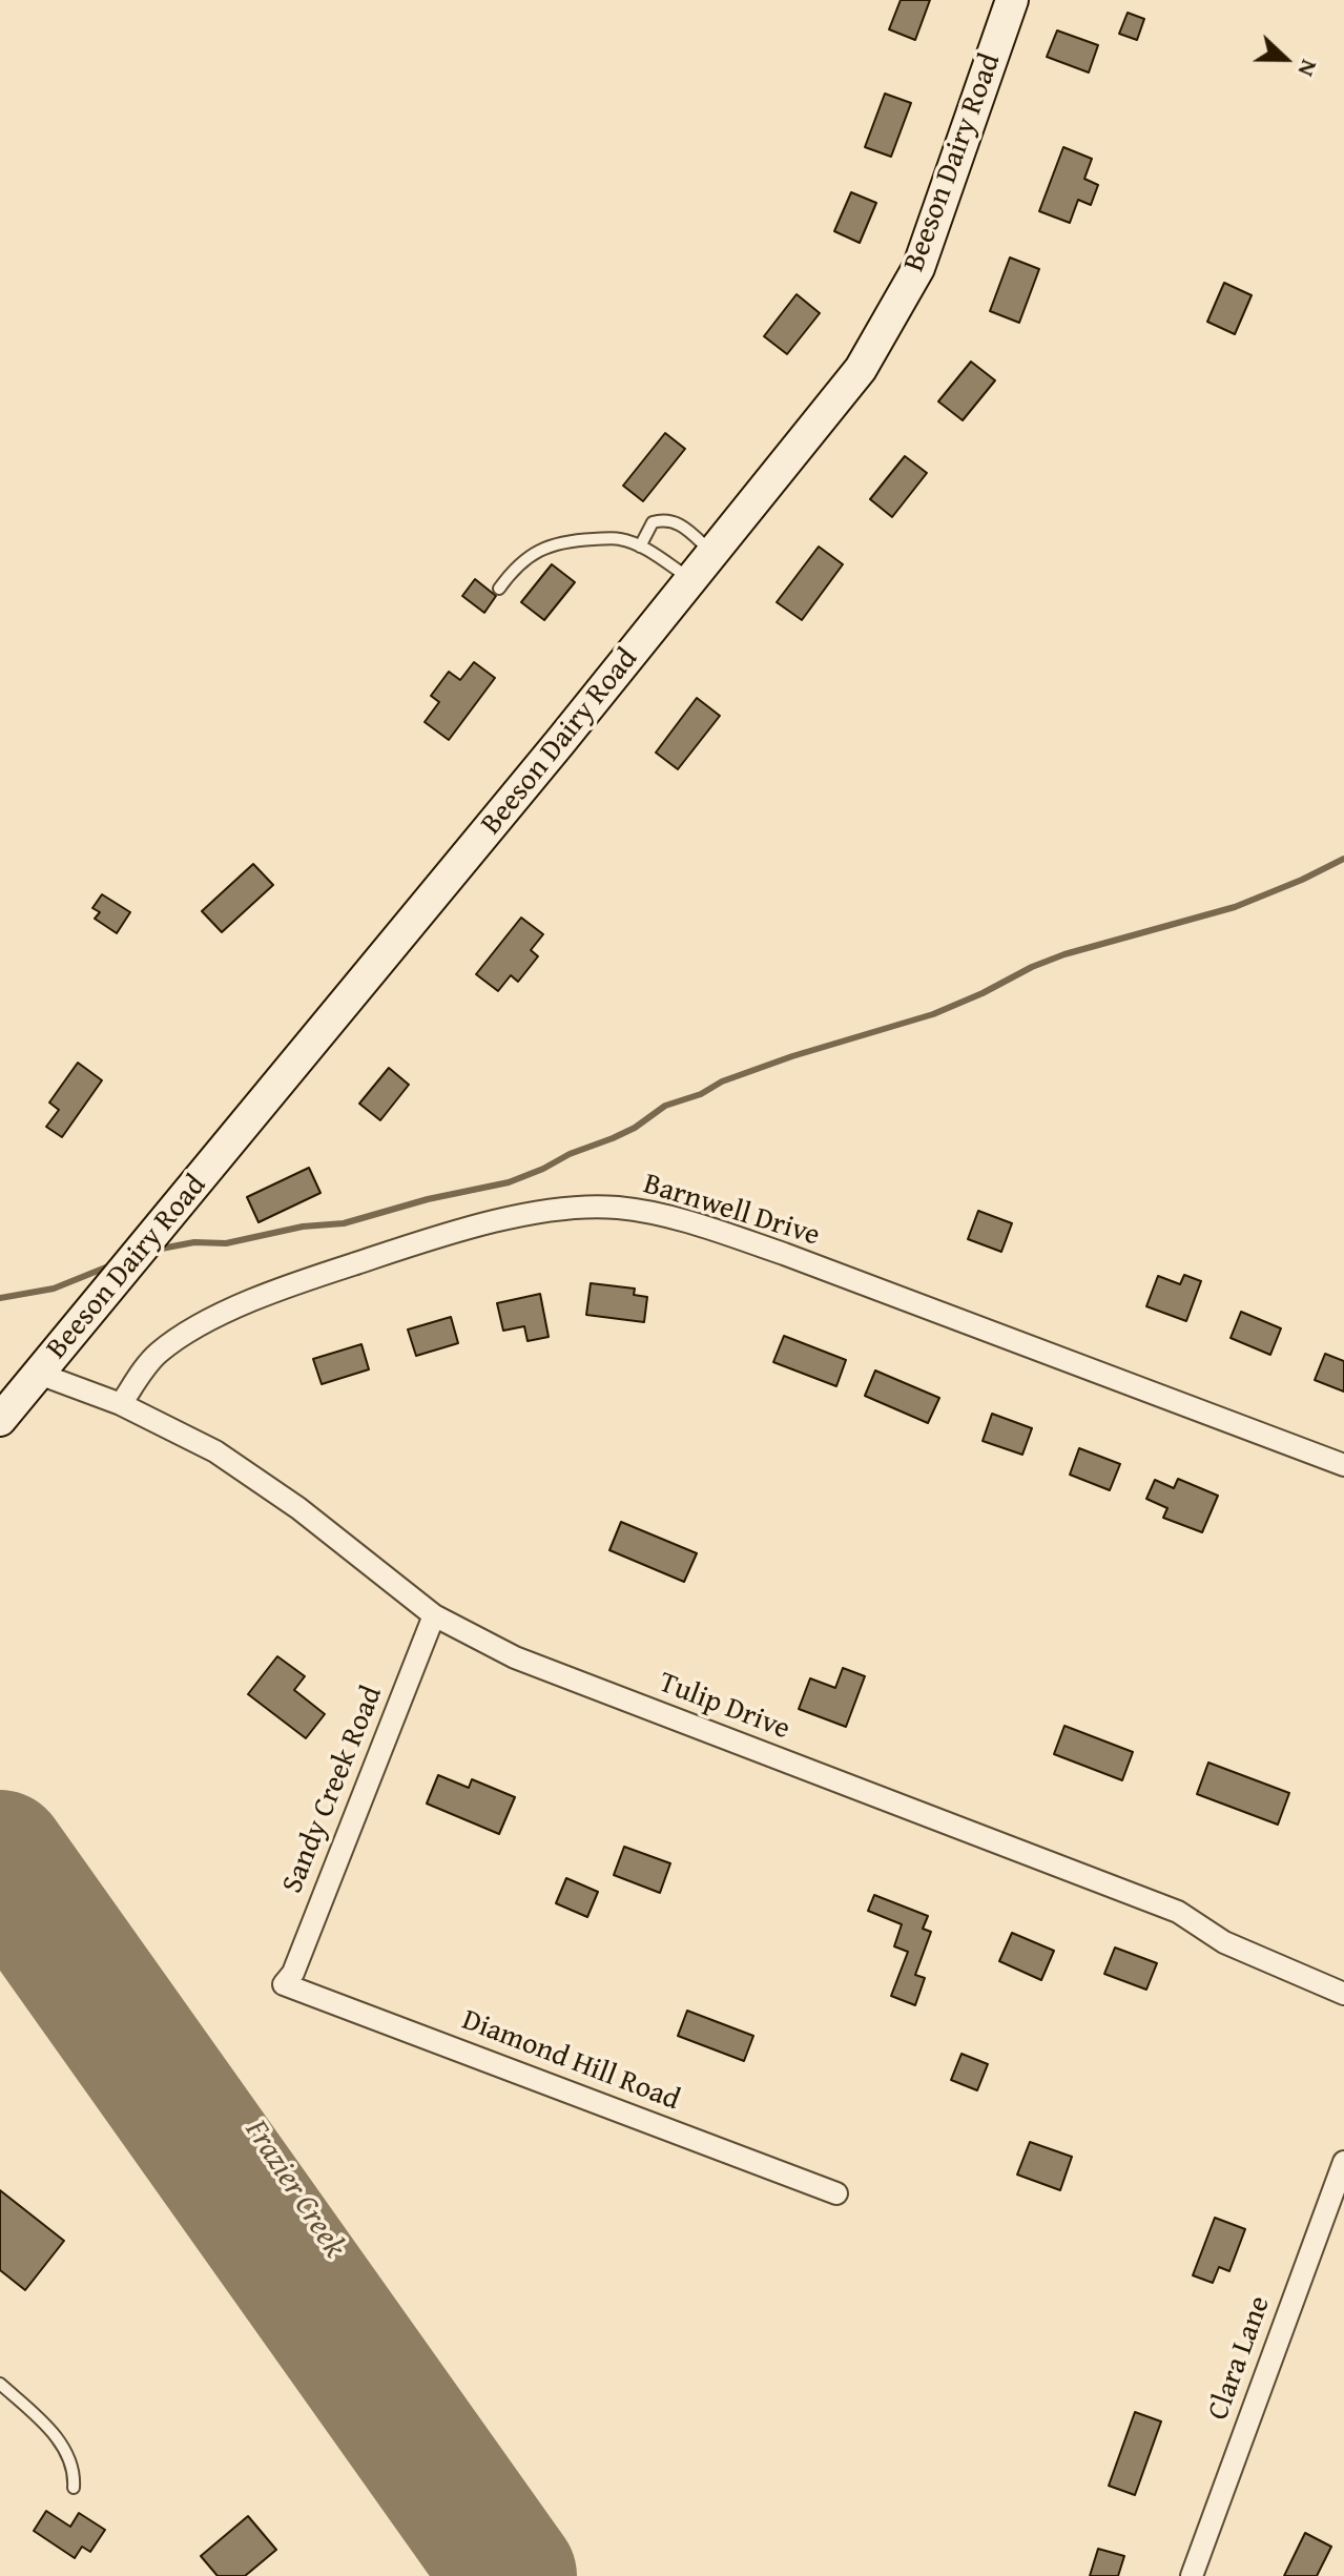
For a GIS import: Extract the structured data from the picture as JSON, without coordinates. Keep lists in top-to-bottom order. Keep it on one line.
{"streets":{"street":["Beeson Dairy Road","Barnwell Drive","Tulip Drive","Sandy Creek Road","Diamond Hill Road","Clara Lane"]},"crossings":[["Beeson Dairy Road","Tulip Drive"],["Barnwell Drive","Tulip Drive"],["Tulip Drive","Sandy Creek Road"],["Sandy Creek Road","Diamond Hill Road"]],"water":["Frazier Creek"],"north":"right"}
